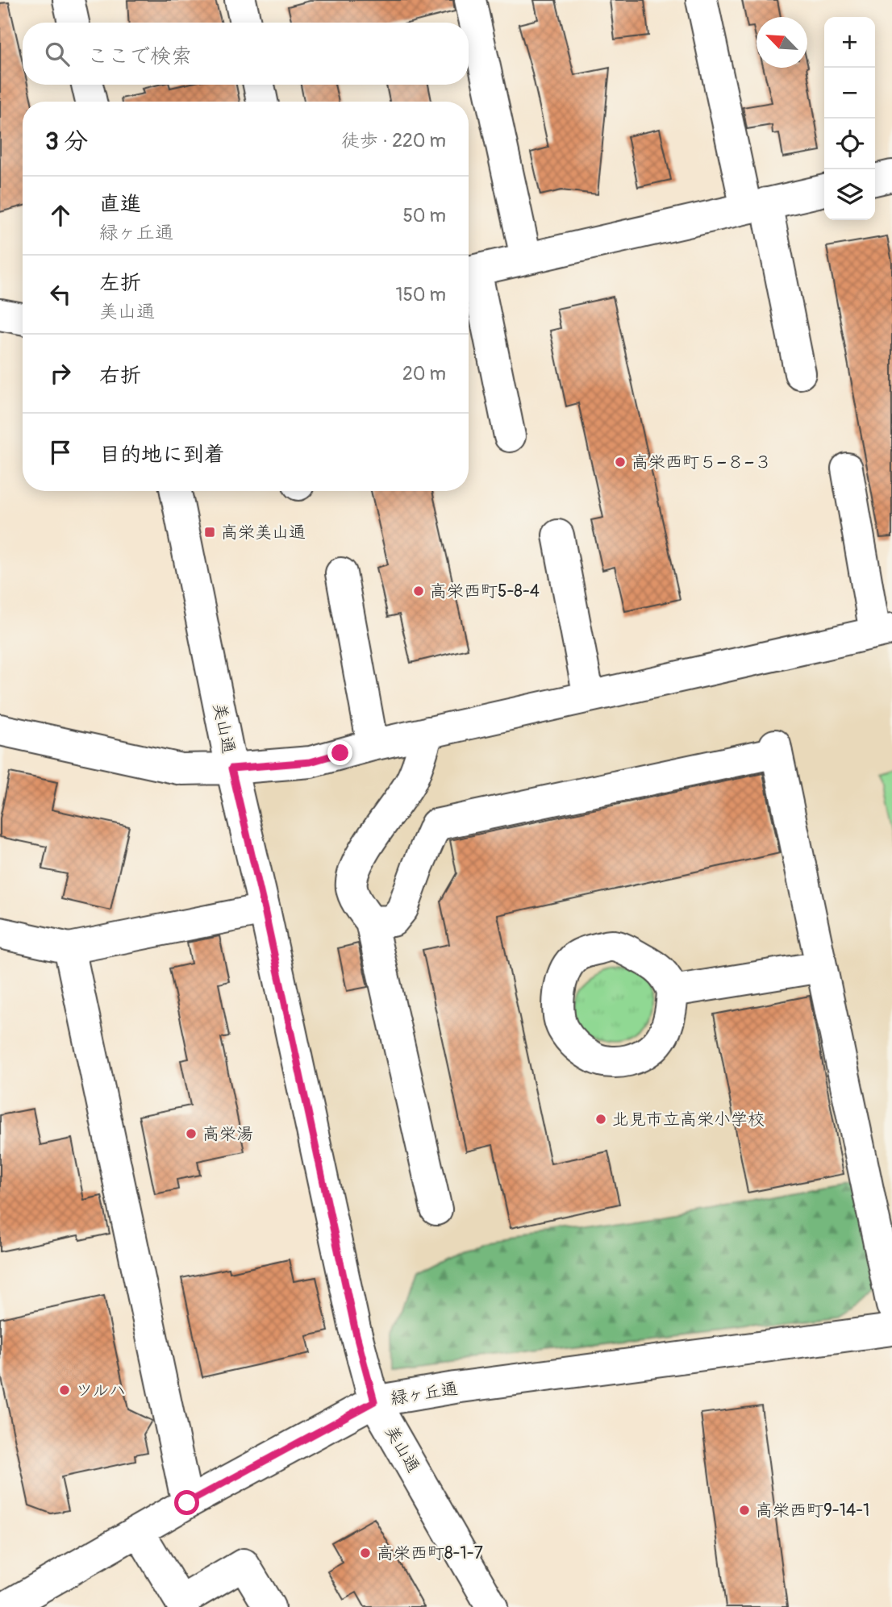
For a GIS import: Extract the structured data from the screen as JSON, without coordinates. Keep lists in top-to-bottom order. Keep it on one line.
{"streets":{"street":["美山通","緑ヶ丘通"]},"crossings":[["美山通","緑ヶ丘通"]],"places":{"other":["高栄西町５−８−３","高栄西町5-8-4","北見市立高栄小学校","高栄湯","ツルハ","高栄西町9-14-1","高栄西町8-1-7"],"transit":["高栄美山通"]},"north":"top left","page":{"map_buttons":["+","−"],"search":"ここで検索","heading":["3 分","徒歩 · 220 m"],"list":[["直進","緑ヶ丘通","50 m"],["左折","美山通","150 m"],["右折","20 m"],"目的地に到着"]}}
